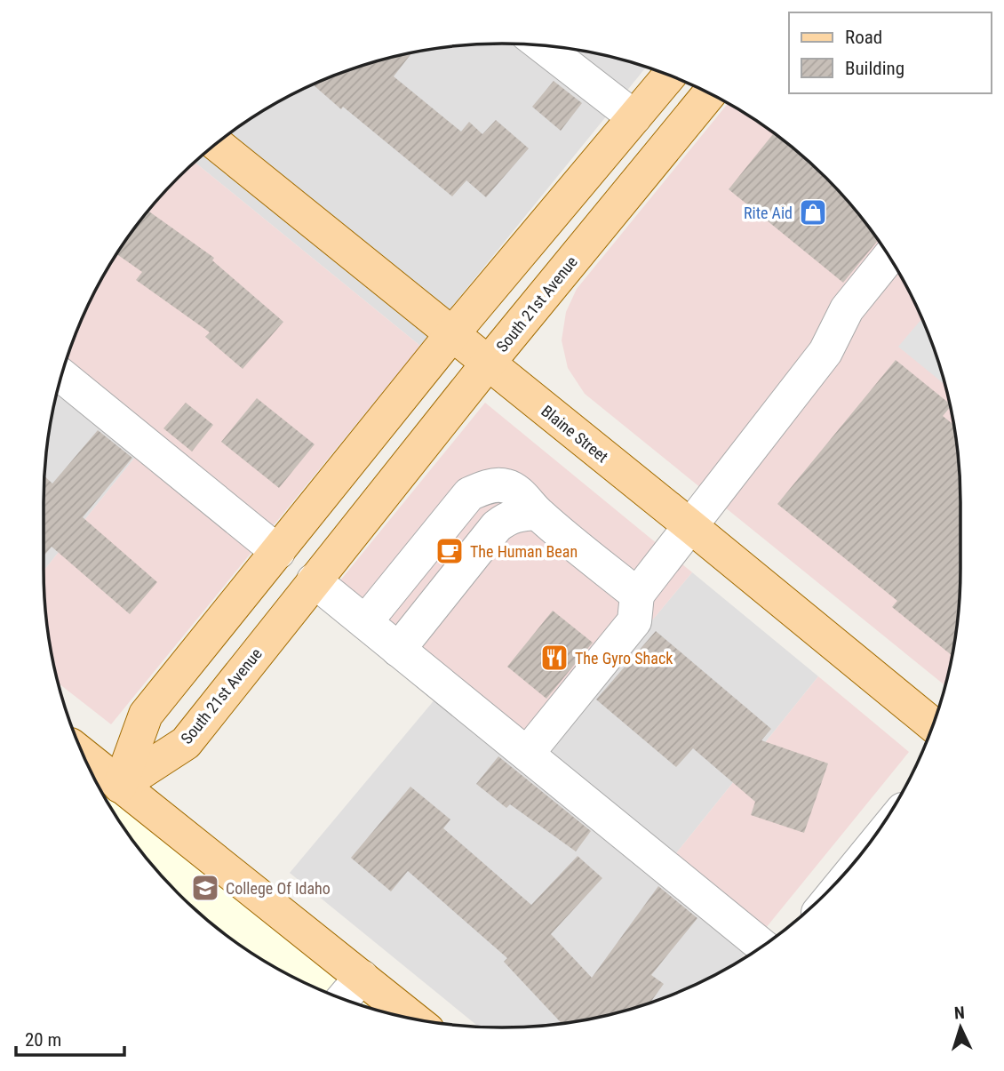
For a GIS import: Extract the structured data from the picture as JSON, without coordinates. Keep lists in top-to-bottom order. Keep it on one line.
{"streets":{"main road":["South 21st Avenue","Blaine Street"]},"crossings":[["South 21st Avenue","Blaine Street"]],"places":{"shop":["Rite Aid"],"cafe":["The Human Bean"],"restaurant":["The Gyro Shack"],"school or university":["College Of Idaho"]},"legend":["Road","Building"],"scale_bar":"20 m","north":"top"}
